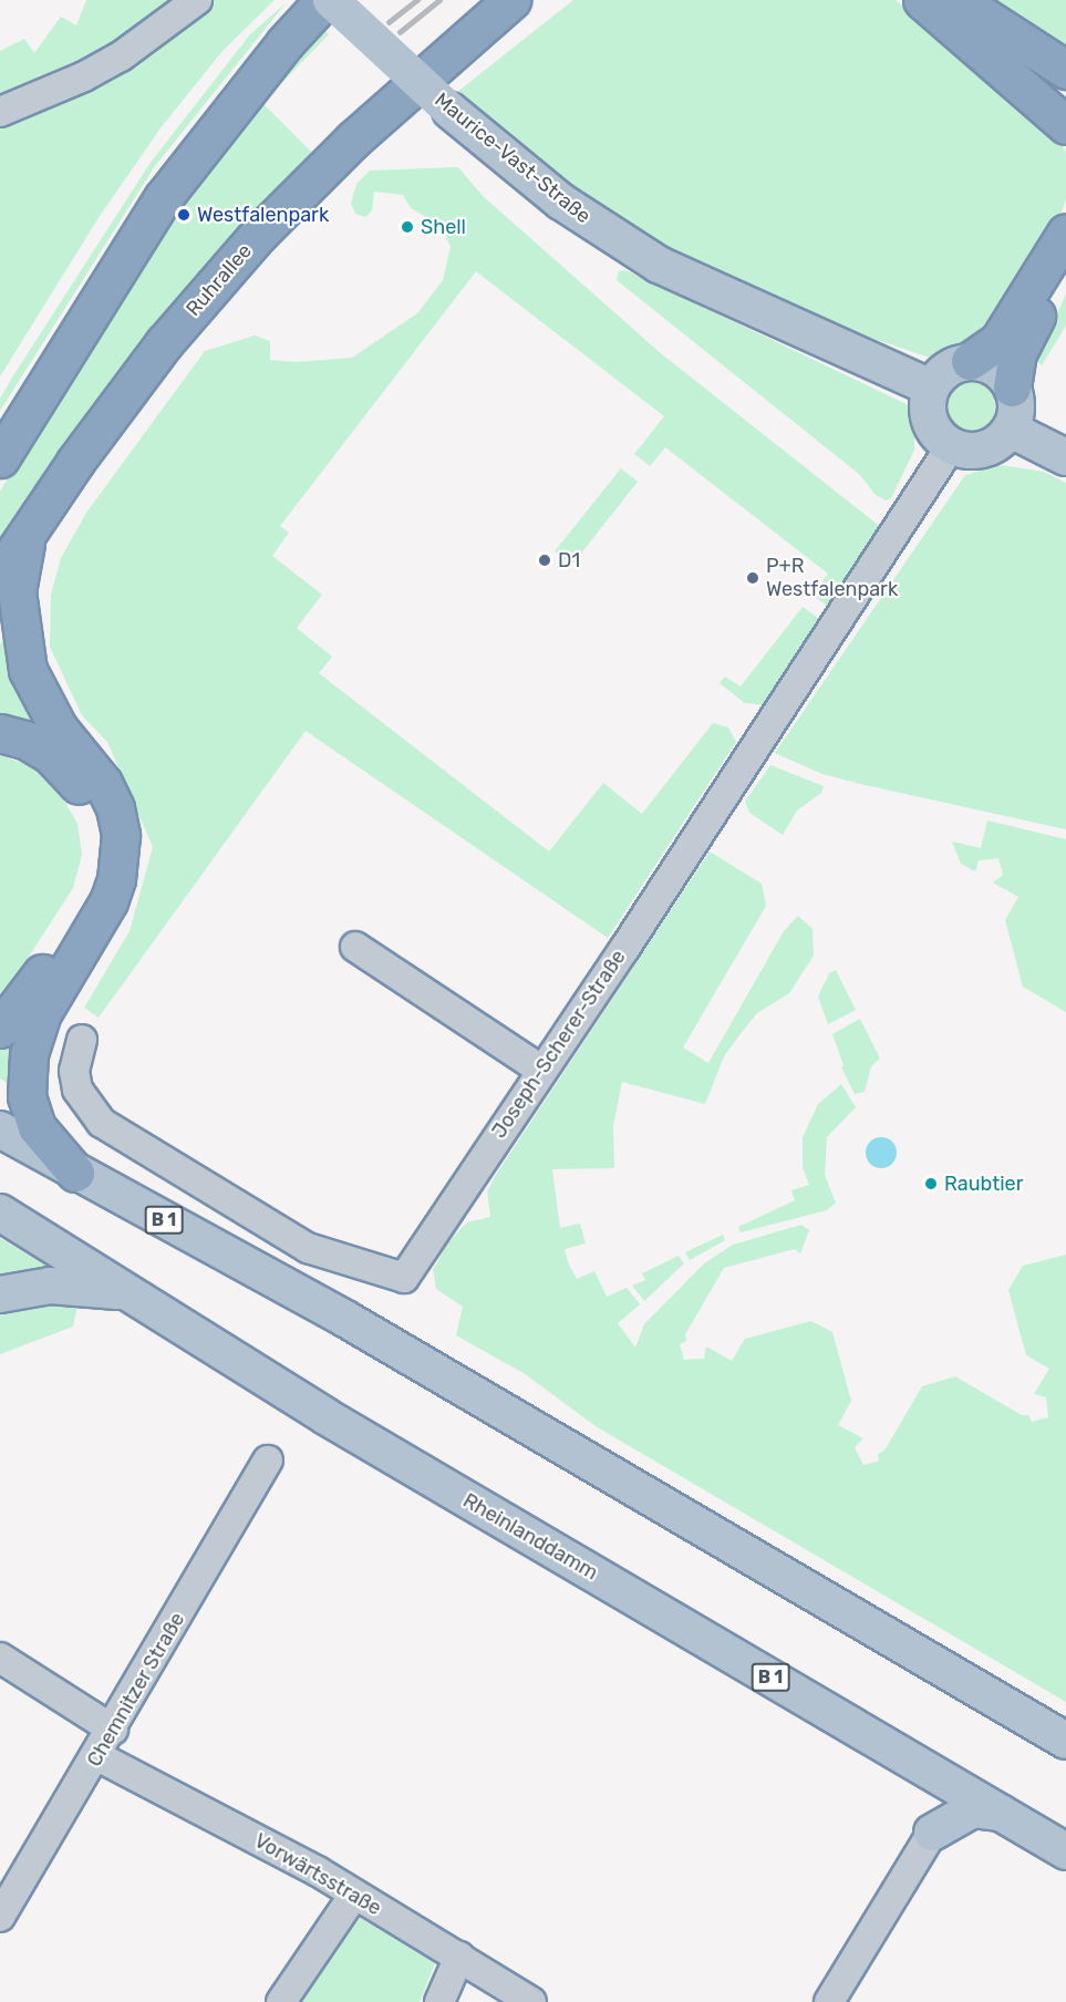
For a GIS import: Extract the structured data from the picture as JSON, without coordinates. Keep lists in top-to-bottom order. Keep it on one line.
{"streets":{"highway":["Ruhrallee"],"main road":["Maurice-Vast-Straße","B 1","Rheinlanddamm"],"street":["Joseph-Scherer-Straße","Chemnitzer Straße","Vorwärtsstraße"]},"crossings":[["Maurice-Vast-Straße","Joseph-Scherer-Straße"],["Chemnitzer Straße","Vorwärtsstraße"]],"places":["Westfalenpark","Shell","D1","P+R Westfalenpark","Raubtier"]}
